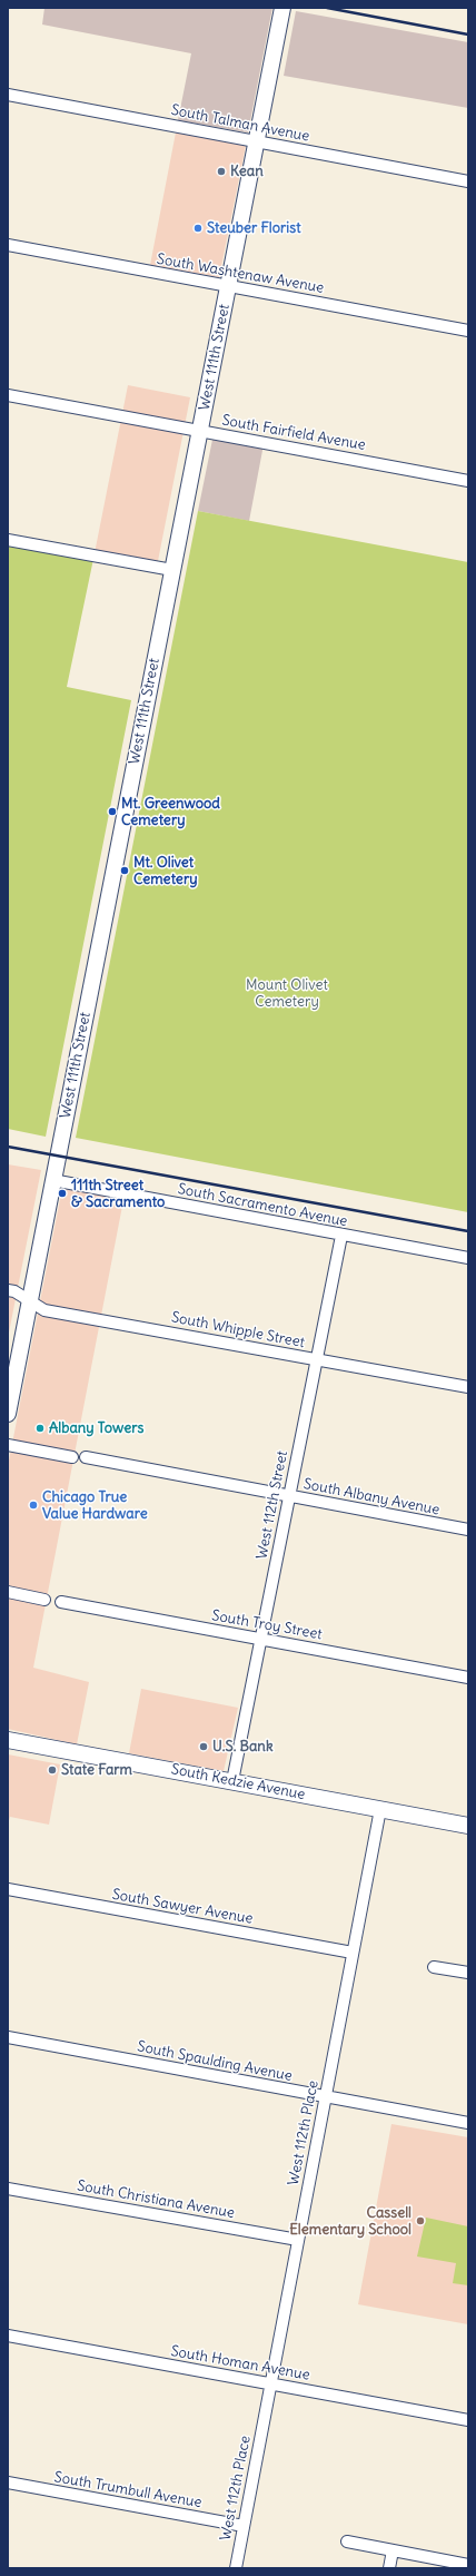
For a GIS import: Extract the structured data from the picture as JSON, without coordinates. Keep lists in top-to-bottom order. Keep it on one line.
{"streets":{"main road":["West 111th Street","South Kedzie Avenue"],"street":["South Talman Avenue","South Washtenaw Avenue","South Fairfield Avenue","South Sacramento Avenue","South Whipple Street","South Albany Avenue","West 112th Street","South Troy Street","South Sawyer Avenue","South Spaulding Avenue","West 112th Place","South Christiana Avenue","South Homan Avenue","South Trumbull Avenue"]},"crossings":[["South Talman Avenue","West 111th Street"],["South Washtenaw Avenue","West 111th Street"],["West 111th Street","South Fairfield Avenue"],["West 111th Street","South Sacramento Avenue"],["West 111th Street","South Whipple Street"],["South Sacramento Avenue","West 112th Street"],["South Whipple Street","West 112th Street"],["South Albany Avenue","West 112th Street"],["West 112th Street","South Troy Street"],["West 112th Street","South Kedzie Avenue"],["South Kedzie Avenue","West 112th Place"],["South Sawyer Avenue","West 112th Place"],["South Spaulding Avenue","West 112th Place"],["West 112th Place","South Christiana Avenue"],["West 112th Place","South Homan Avenue"],["West 112th Place","South Trumbull Avenue"]],"parks":["Mount Olivet Cemetery"],"places":["Kean","Steuber Florist","Mt. Greenwood Cemetery","Mt. Olivet Cemetery","111th Street & Sacramento","Albany Towers","Chicago True Value Hardware","U.S. Bank","State Farm","Cassell Elementary School"]}
